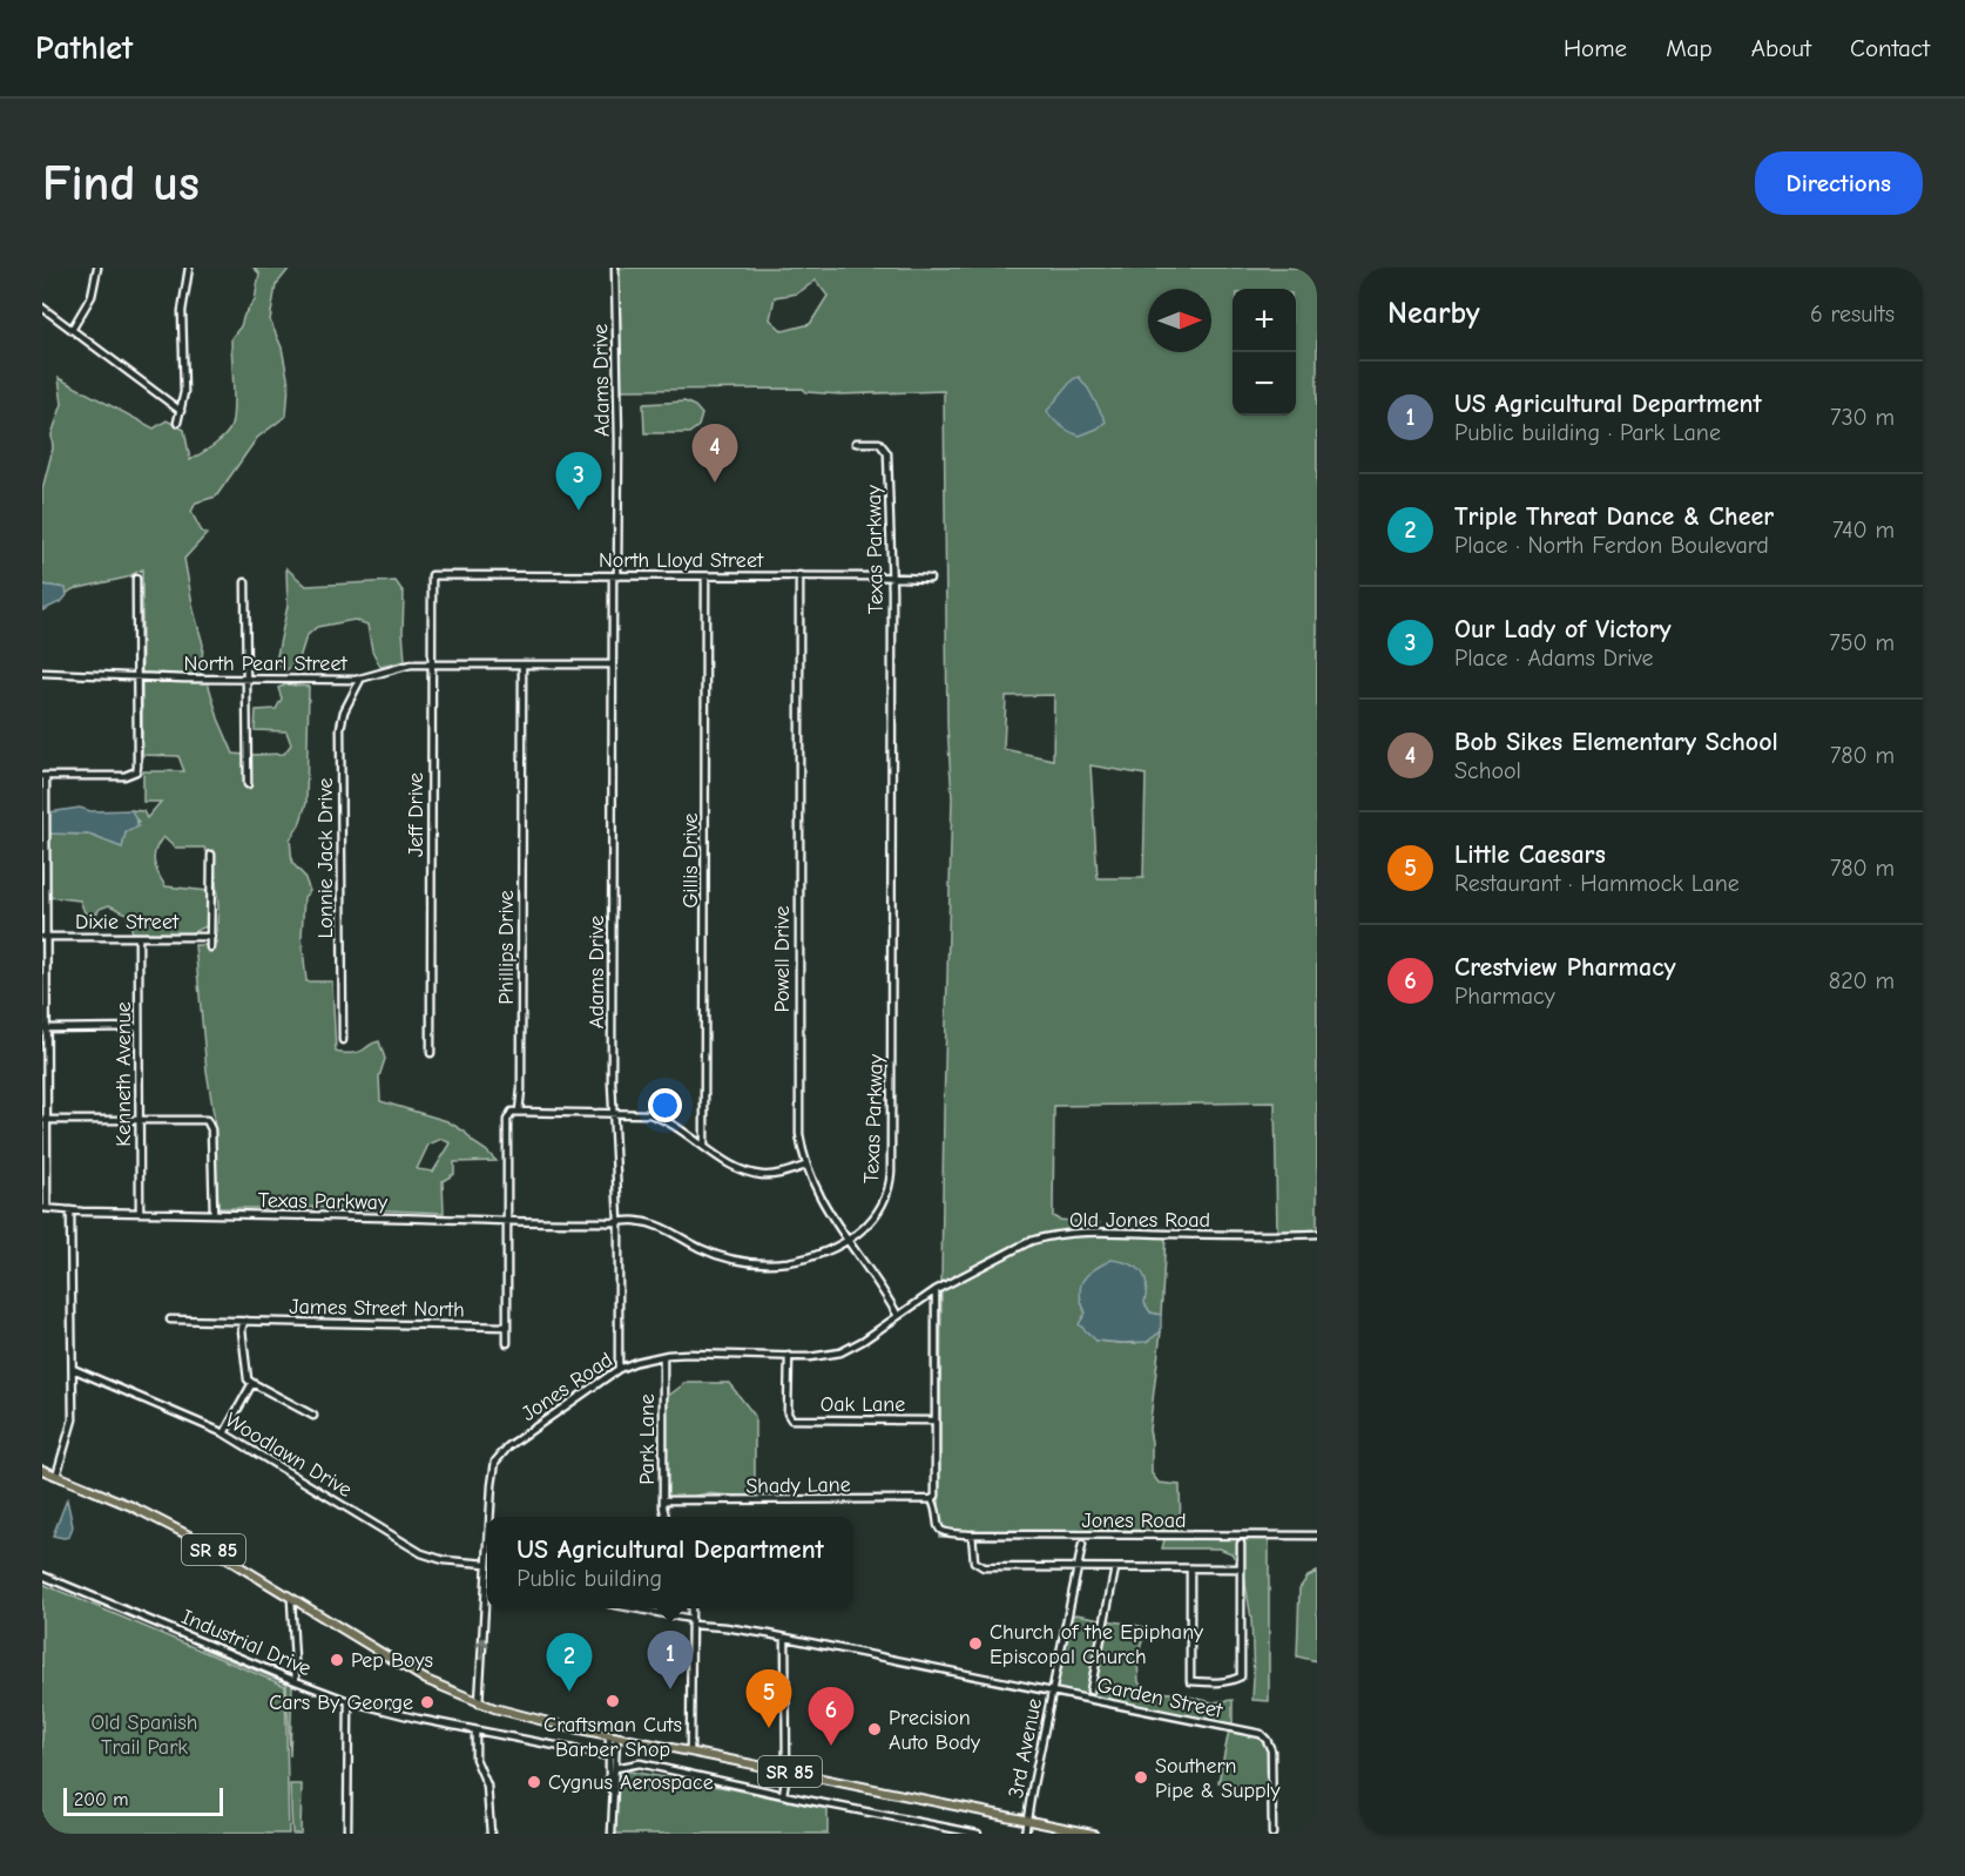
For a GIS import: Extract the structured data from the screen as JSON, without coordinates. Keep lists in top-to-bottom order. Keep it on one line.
{"streets":{"main road":["SR 85"],"street":["Adams Drive","Texas Parkway","North Lloyd Street","North Pearl Street","Jeff Drive","Lonnie Jack Drive","Gillis Drive","Dixie Street","Phillips Drive","Powell Drive","Kenneth Avenue","Old Jones Road","James Street North","Jones Road","Oak Lane","Park Lane","Woodlawn Drive","Shady Lane","Industrial Drive","Garden Street","3rd Avenue"]},"crossings":[["Adams Drive","Texas Parkway"],["Adams Drive","North Lloyd Street"],["Adams Drive","North Pearl Street"],["Adams Drive","Jones Road"],["Texas Parkway","North Lloyd Street"],["Texas Parkway","Phillips Drive"],["Texas Parkway","Powell Drive"],["Texas Parkway","Kenneth Avenue"],["North Lloyd Street","Jeff Drive"],["North Lloyd Street","Gillis Drive"],["North Lloyd Street","Powell Drive"],["North Pearl Street","Jeff Drive"],["North Pearl Street","Lonnie Jack Drive"],["North Pearl Street","Phillips Drive"],["Dixie Street","Kenneth Avenue"],["Powell Drive","Old Jones Road"],["Powell Drive","Jones Road"],["Old Jones Road","Jones Road"],["Jones Road","Oak Lane"],["Jones Road","Park Lane"],["Jones Road","Shady Lane"],["Jones Road","SR 85"],["Park Lane","Shady Lane"],["SR 85","3rd Avenue"],["Garden Street","3rd Avenue"]],"parks":["Old Spanish Trail Park"],"places":["Church of the Epiphany Episcopal Church","Pep Boys","Craftsman Cuts Barber Shop","Cars By George","Precision Auto Body","Southern Pipe & Supply","Cygnus Aerospace"],"scale_bar":"200 m","north":"right","page":{"header":"Pathlet","nav":["Home","Map","About","Contact"],"buttons":"Directions","title":"Find us","heading":["Nearby","6 results"],"map_buttons":["+","−"],"list":[{"mark":"1","name":"US Agricultural Department","note":"Public building · Park Lane","value":"730 m"},{"mark":"2","name":"Triple Threat Dance & Cheer","note":"Place · North Ferdon Boulevard","value":"740 m"},{"mark":"3","name":"Our Lady of Victory","note":"Place · Adams Drive","value":"750 m"},{"mark":"4","name":"Bob Sikes Elementary School","note":"School","value":"780 m"},{"mark":"5","name":"Little Caesars","note":"Restaurant · Hammock Lane","value":"780 m"},{"mark":"6","name":"Crestview Pharmacy","note":"Pharmacy","value":"820 m"}],"pins":["4","3","1","2","5","6"],"popup":["US Agricultural Department","Public building"],"scale":"200 m"}}
